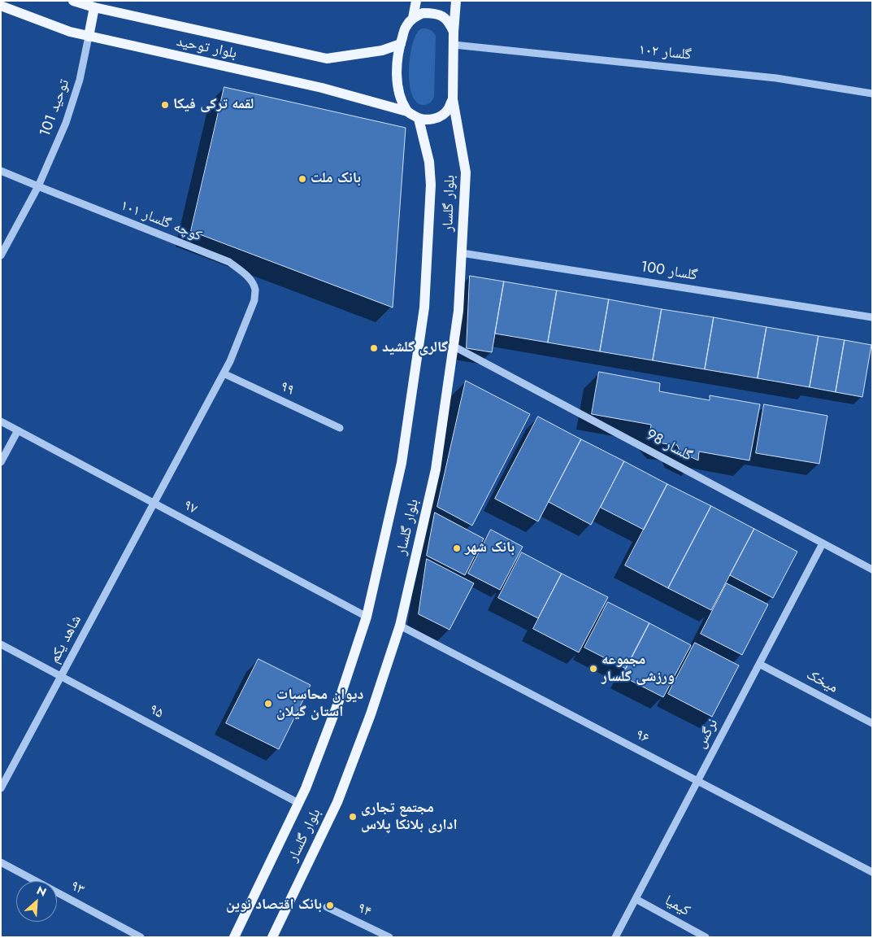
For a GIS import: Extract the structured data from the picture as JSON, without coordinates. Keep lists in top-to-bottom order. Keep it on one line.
{"streets":{"main road":["بلوار توحید","بلوار گلسار"],"street":["گلسار ۱۰۲","توحید 101","کوچه گلسار ۱۰۱","گلسار 100","۹۹","گلسار 98","۹۷","شاهد یکم","میخک","۹۵","نرگس","۹۶","۹۳","کیمیا","۹۴"]},"crossings":[["بلوار توحید","توحید 101"],["بلوار توحید","بلوار گلسار"],["گلسار ۱۰۲","بلوار گلسار"],["توحید 101","کوچه گلسار ۱۰۱"],["بلوار گلسار","گلسار 100"],["بلوار گلسار","گلسار 98"],["بلوار گلسار","۹۷"],["بلوار گلسار","۹۵"],["بلوار گلسار","۹۶"],["کوچه گلسار ۱۰۱","شاهد یکم"],["۹۹","شاهد یکم"],["گلسار 98","نرگس"],["۹۷","شاهد یکم"],["شاهد یکم","۹۵"],["میخک","نرگس"],["نرگس","۹۶"],["نرگس","کیمیا"]],"places":["لقمه ترکی فیکا","بانک ملت","گالری گلشید","بانک شهر","مجموعه ورزشی گلسار","دیوان محاسبات استان گیلان","مجتمع تجاری اداری بلانکا پلاس","بانک اقتصاد نوین"],"north":"top right"}
